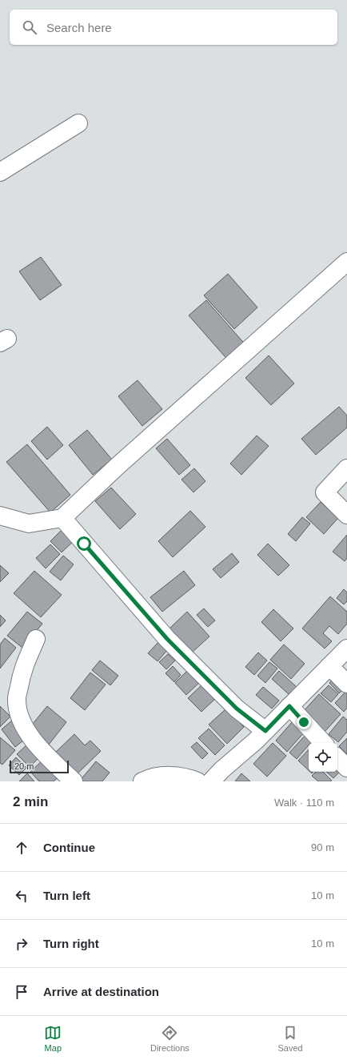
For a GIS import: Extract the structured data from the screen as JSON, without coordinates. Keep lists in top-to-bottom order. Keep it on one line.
{"scale_bar":"20 m","page":{"search":"Search here","scale":"20 m","heading":["2 min","Walk · 110 m"],"list":[["Continue","90 m"],["Turn left","10 m"],["Turn right","10 m"],"Arrive at destination"],"nav":["Map","Directions","Saved"]}}
